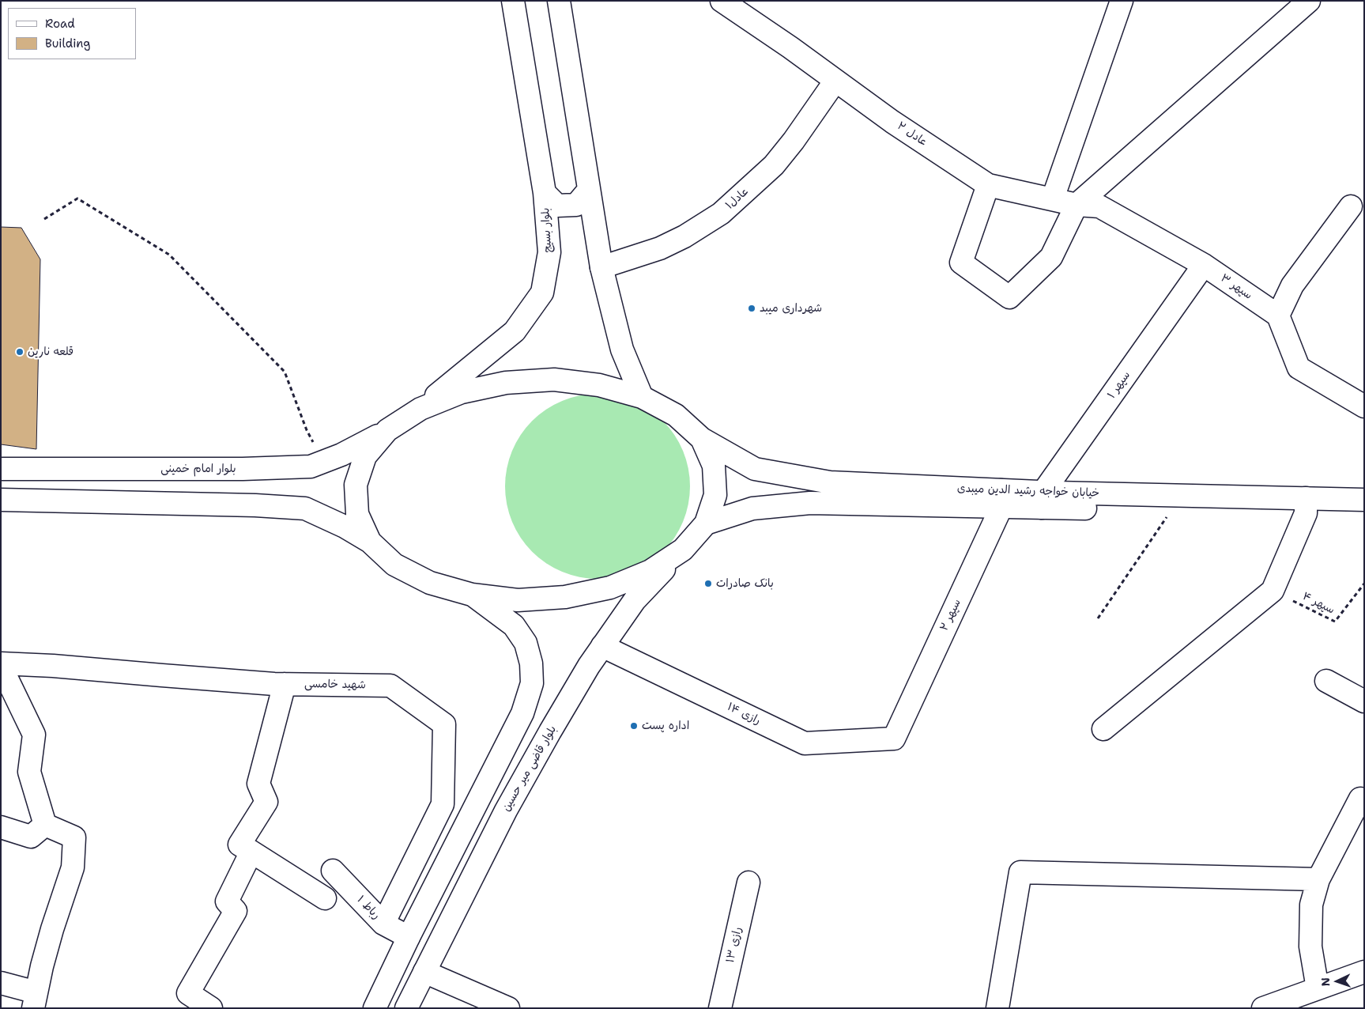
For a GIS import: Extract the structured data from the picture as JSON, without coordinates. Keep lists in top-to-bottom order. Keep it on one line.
{"streets":{"street":["عادل ۲","عادل۱","بلوار بسیج","سپهر ۳","سپهر ۱","بلوار امام خمینی","خیابان خواجه رشید الدین میبدی","سپهر ۲","شهید خامسی","رازی ۱۴","بلوار قاضی میر حسین","رباط ۱","رازی ۱۳"],"path":["سپهر ۴"]},"crossings":[["عادل ۲","عادل۱"],["عادل ۲","سپهر ۳"],["سپهر ۳","سپهر ۱"],["سپهر ۱","خیابان خواجه رشید الدین میبدی"],["خیابان خواجه رشید الدین میبدی","سپهر ۲"],["سپهر ۲","رازی ۱۴"],["شهید خامسی","رباط ۱"],["رازی ۱۴","بلوار قاضی میر حسین"]],"places":["شهرداری میبد","قلعه نارین","بانک صادرات","اداره پست"],"legend":["Road","Building"],"north":"left"}
